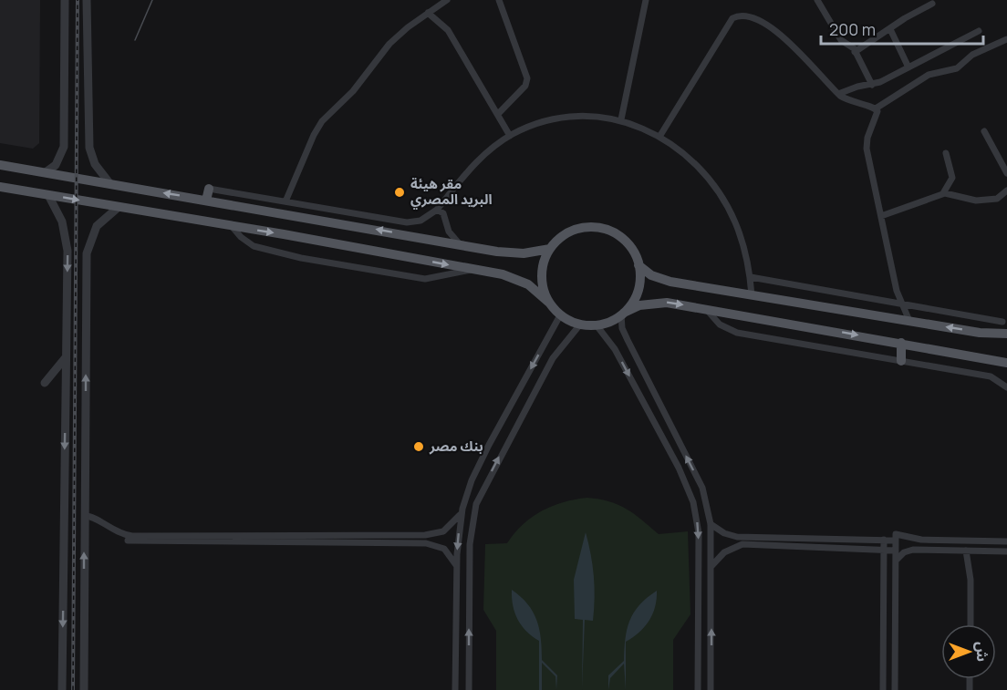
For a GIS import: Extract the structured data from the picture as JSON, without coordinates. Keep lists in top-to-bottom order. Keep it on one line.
{"places":["مقر هيئة البريد المصري","بنك مصر"],"scale_bar":"200 m","north":"right"}
